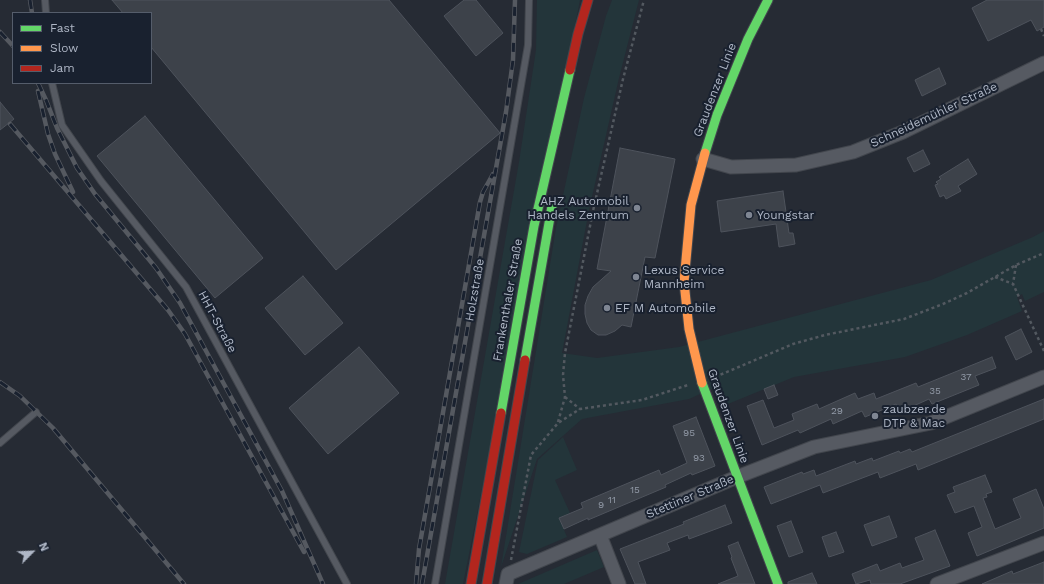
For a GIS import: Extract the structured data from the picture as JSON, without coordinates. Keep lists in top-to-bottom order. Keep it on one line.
{"streets":{"main road":["Graudenzer Linie","Frankenthaler Straße"],"street":["Schneidemühler Straße","Stettiner Straße"],"lane":["Holzstraße","HHT-Straße"]},"crossings":[["Graudenzer Linie","Schneidemühler Straße"],["Graudenzer Linie","Stettiner Straße"]],"places":["AHZ Automobil Handels Zentrum","Youngstar","Lexus Service Mannheim","EF M Automobile","zaubzer.de DTP & Mac"],"house_numbers":["37","35","29","95","93","15","11","9"],"legend":["Fast","Slow","Jam"],"north":"top right"}
